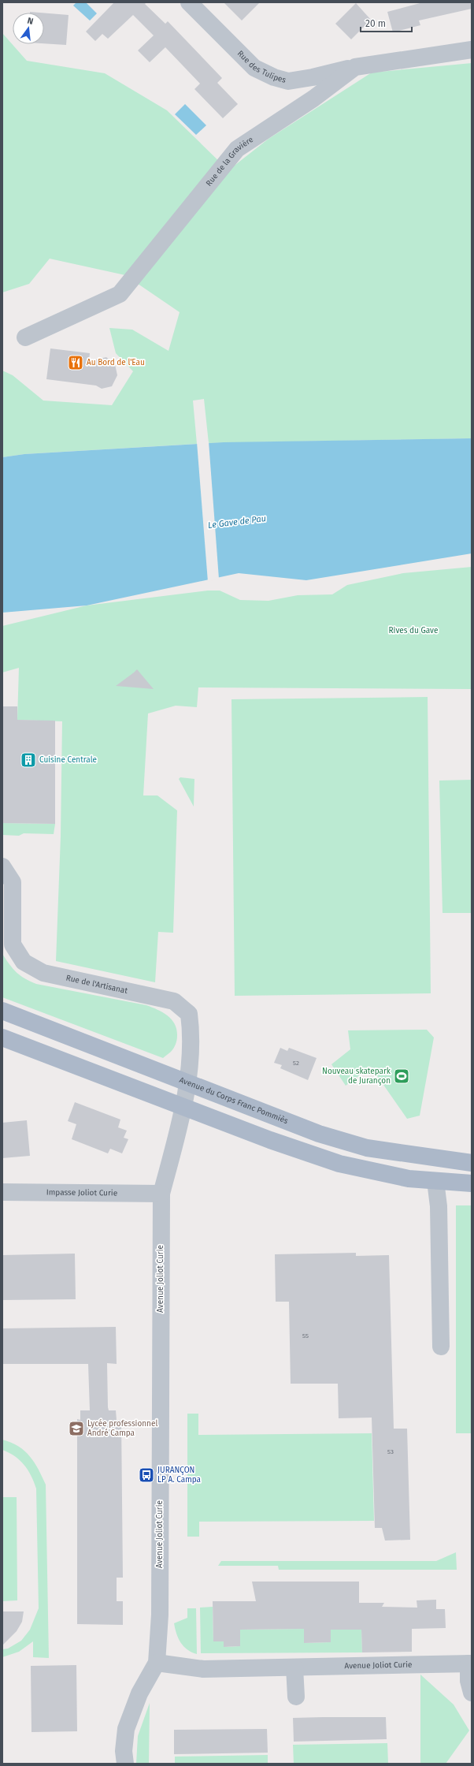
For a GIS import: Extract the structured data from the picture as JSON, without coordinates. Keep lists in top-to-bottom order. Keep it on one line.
{"streets":{"main road":["Avenue du Corps Franc Pommiès"],"street":["Rue des Tulipes","Rue de la Gravière","Rue de l'Artisanat","Impasse Joliot Curie","Avenue Joliot Curie"]},"crossings":[["Rue des Tulipes","Rue de la Gravière"],["Rue de l'Artisanat","Avenue du Corps Franc Pommiès"],["Rue de l'Artisanat","Avenue Joliot Curie"],["Avenue du Corps Franc Pommiès","Avenue Joliot Curie"],["Impasse Joliot Curie","Avenue Joliot Curie"]],"water":["Le Gave de Pau"],"parks":["Rives du Gave"],"places":{"restaurant":["Au Bord de l'Eau"],"building":["Cuisine Centrale"],"sports":["Nouveau skatepark de Jurançon"],"school or university":["Lycée professionnel André Campa"],"bus stop":["JURANÇON LP A. Campa"]},"house_numbers":["52","55","53"],"scale_bar":"20 m","north":"top"}
